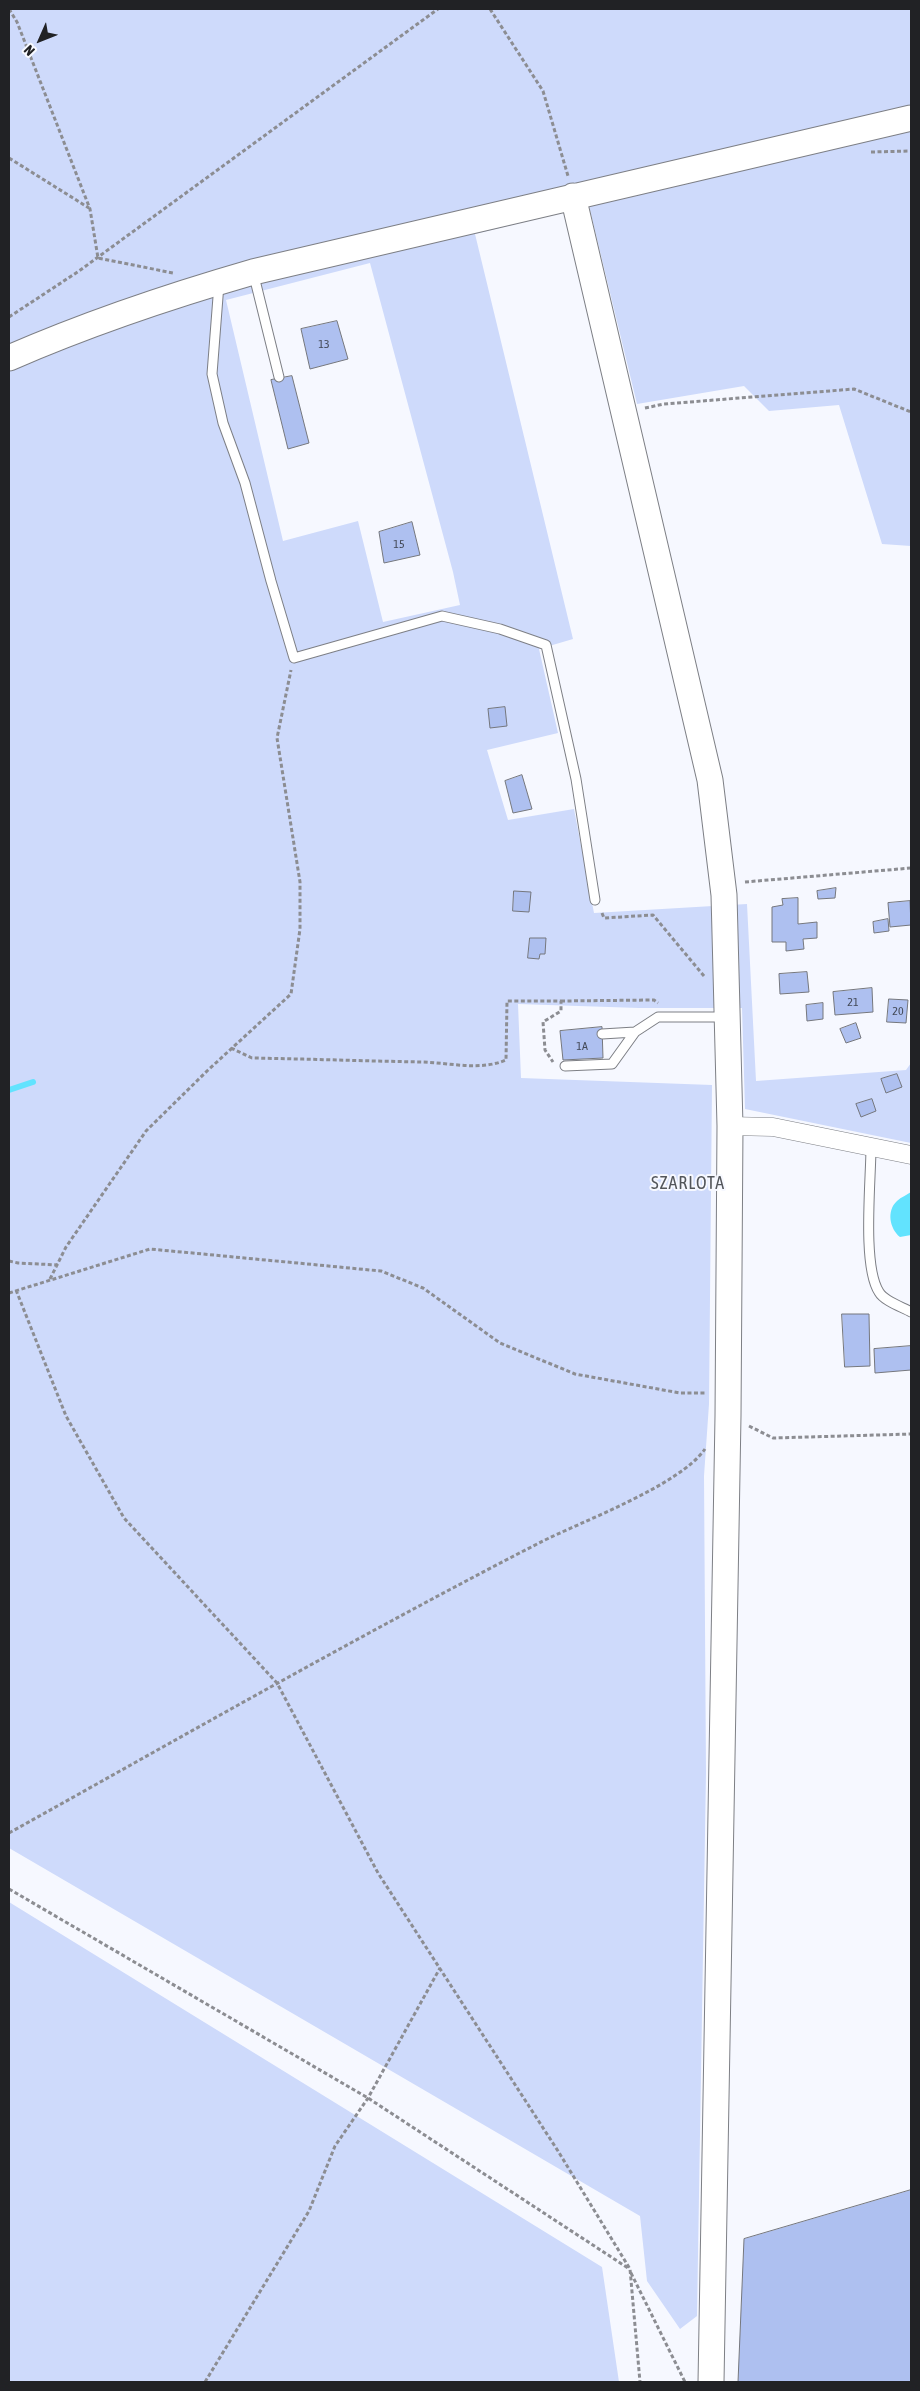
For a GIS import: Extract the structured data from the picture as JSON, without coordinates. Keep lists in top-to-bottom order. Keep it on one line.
{"districts":["SZARLOTA"],"house_numbers":["13","15","21","20","1A"],"north":"bottom left"}
